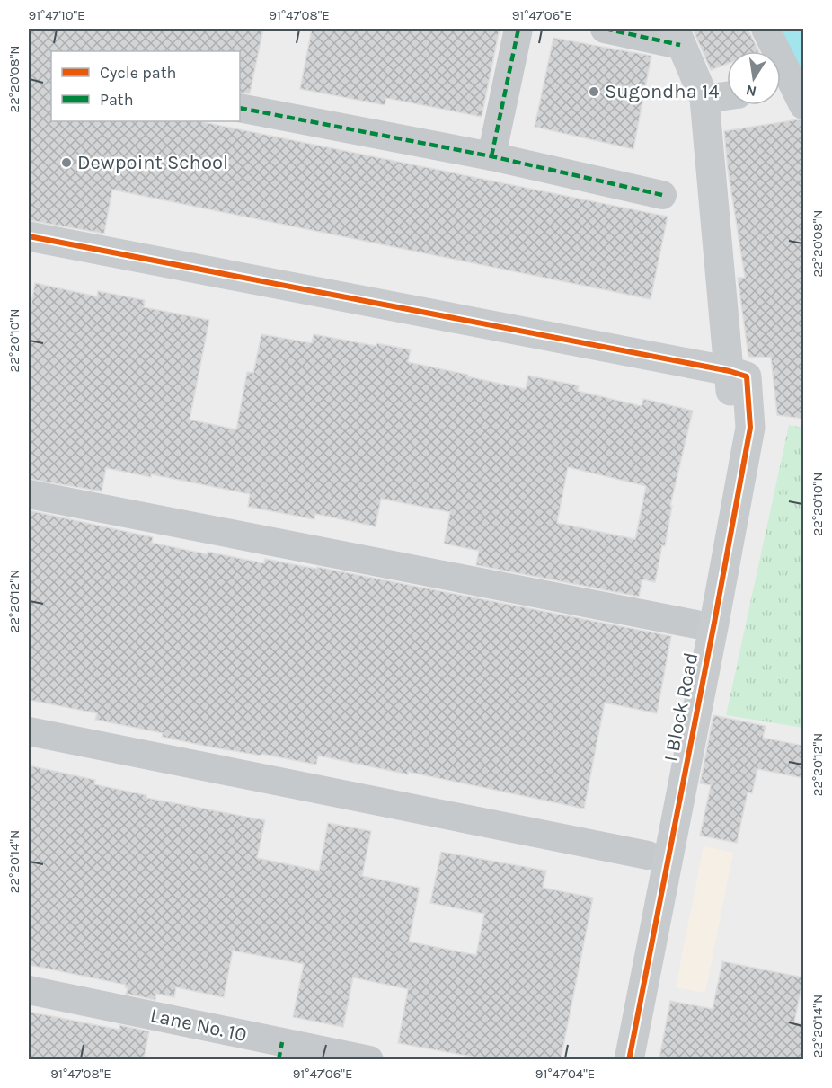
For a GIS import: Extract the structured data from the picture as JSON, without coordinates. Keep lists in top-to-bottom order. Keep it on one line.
{"streets":{"street":["I Block Road","Lane No. 10"]},"places":["Sugondha 14","Dewpoint School"],"legend":["Cycle path","Path"],"north":"bottom","coordinates":["91°47'10\"E","91°47'08\"E","91°47'06\"E","22°20'08\"N","22°20'10\"N","22°20'12\"N","22°20'14\"N","91°47'04\"E"]}
